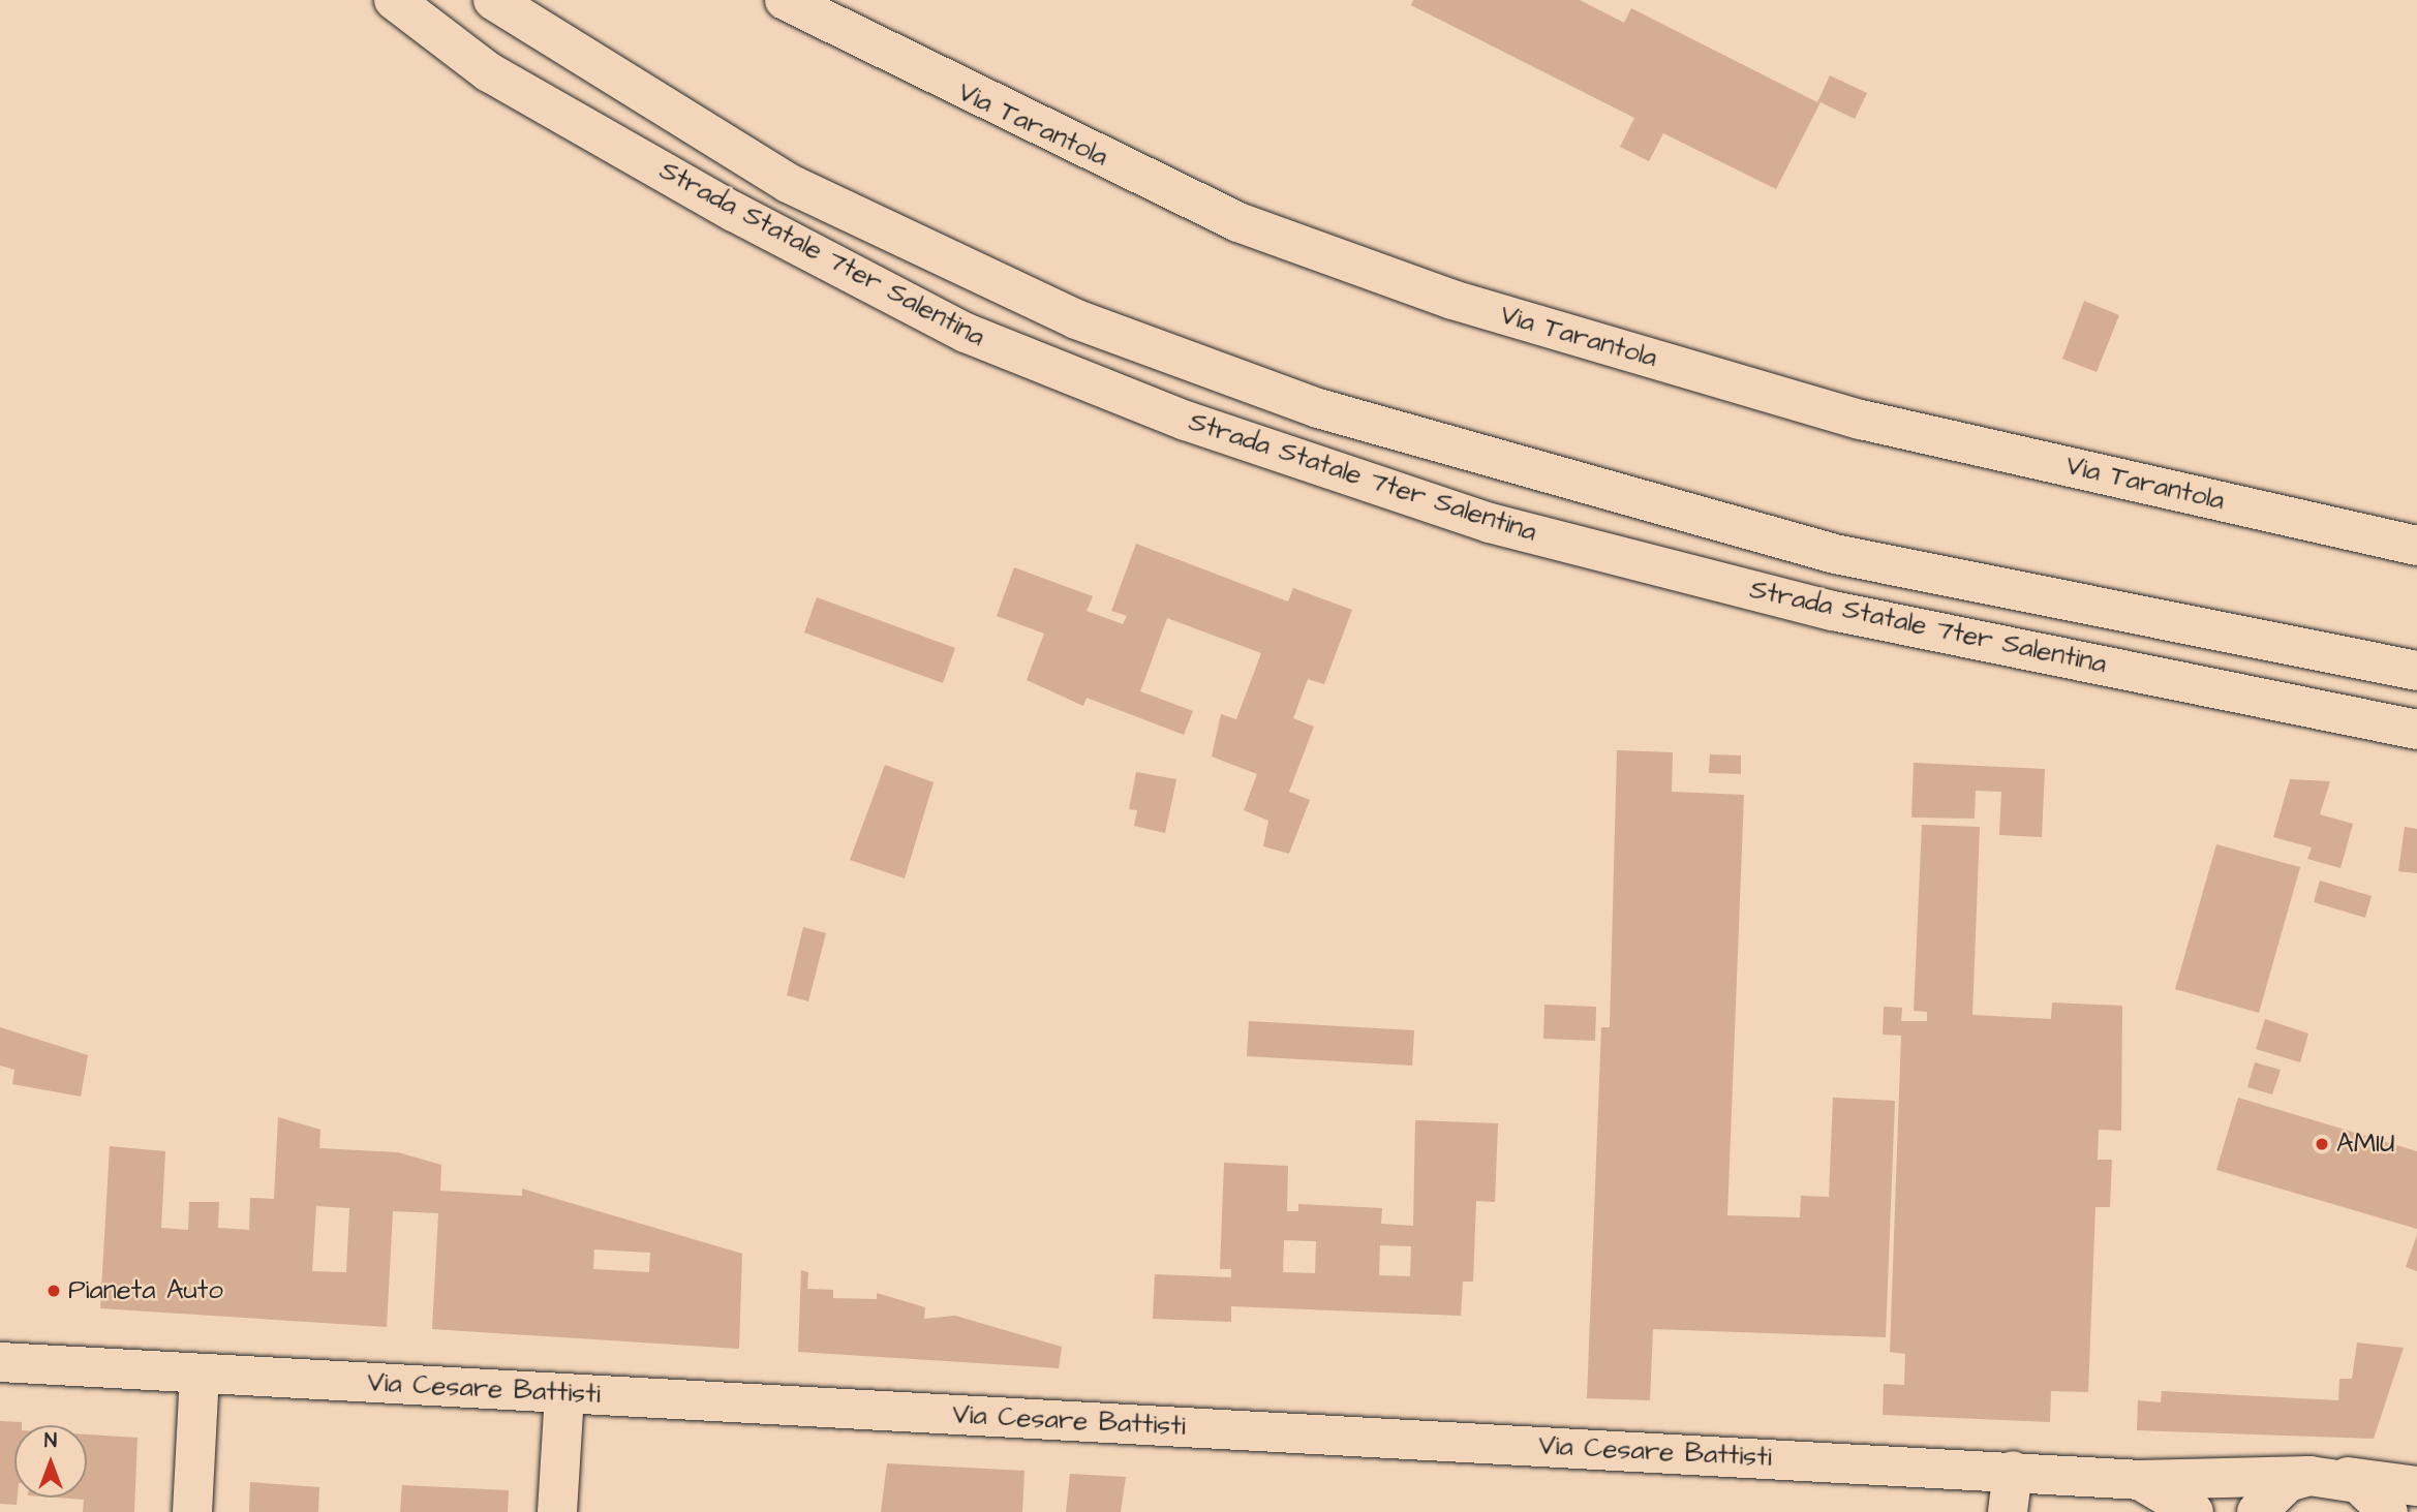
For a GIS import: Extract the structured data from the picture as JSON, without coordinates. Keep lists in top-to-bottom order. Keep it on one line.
{"streets":{"main road":["Via Tarantola","Strada Statale 7ter Salentina","Via Cesare Battisti"]},"places":["AMIU","Pianeta Auto"],"north":"top"}
